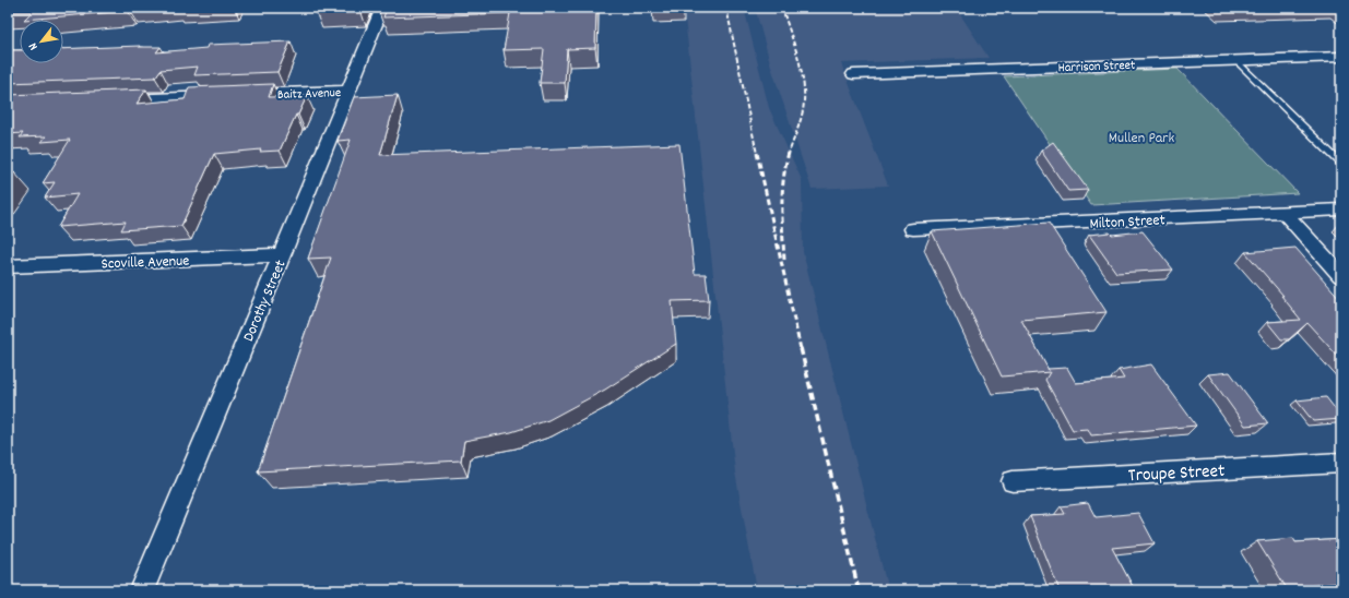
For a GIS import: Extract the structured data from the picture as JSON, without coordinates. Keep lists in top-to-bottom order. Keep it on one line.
{"streets":{"street":["Harrison Street","Baitz Avenue","Milton Street","Scoville Avenue","Dorothy Street","Troupe Street"]},"crossings":[["Baitz Avenue","Dorothy Street"],["Scoville Avenue","Dorothy Street"]],"parks":["Mullen Park"],"north":"bottom left"}
